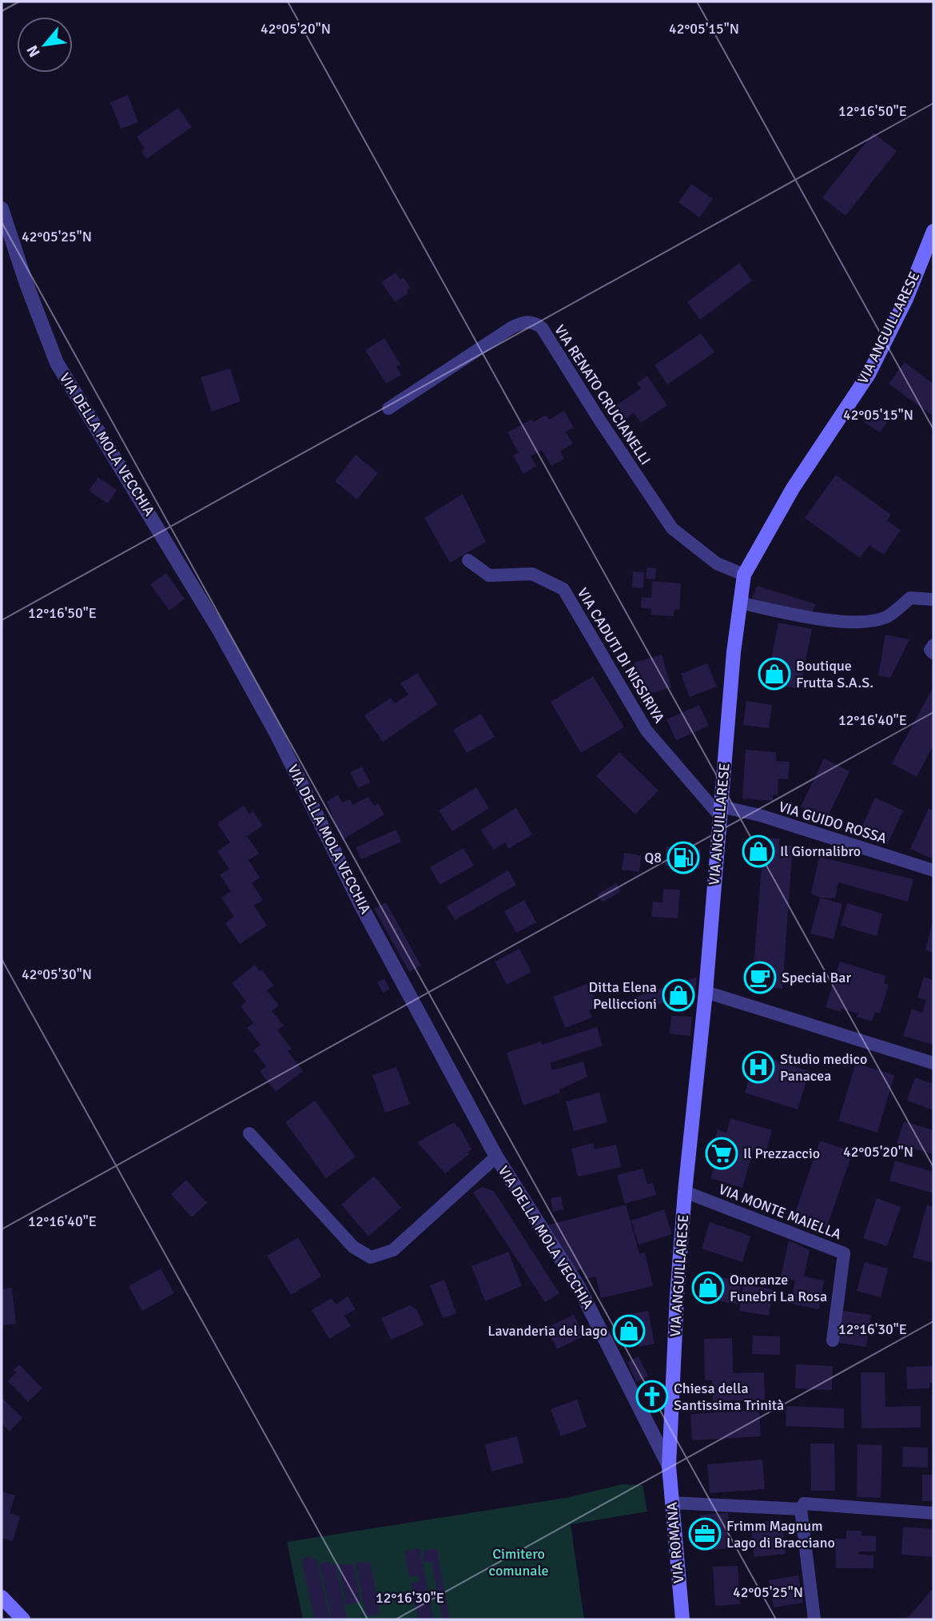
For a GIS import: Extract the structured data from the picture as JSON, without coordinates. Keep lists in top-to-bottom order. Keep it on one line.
{"streets":{"main road":["VIA ANGUILLARESE","VIA ROMANA"],"street":["VIA RENATO CRUCIANELLI","VIA DELLA MOLA VECCHIA","VIA CADUTI DI NISSIRIYA","VIA GUIDO ROSSA","VIA MONTE MAIELLA"]},"crossings":[["VIA ANGUILLARESE","VIA RENATO CRUCIANELLI"],["VIA ANGUILLARESE","VIA DELLA MOLA VECCHIA"],["VIA ANGUILLARESE","VIA CADUTI DI NISSIRIYA"],["VIA ANGUILLARESE","VIA GUIDO ROSSA"],["VIA ANGUILLARESE","VIA MONTE MAIELLA"],["VIA ANGUILLARESE","VIA ROMANA"],["VIA DELLA MOLA VECCHIA","VIA ROMANA"],["VIA CADUTI DI NISSIRIYA","VIA GUIDO ROSSA"]],"parks":["Cimitero comunale"],"places":{"shop":["Boutique Frutta S.A.S.","Il Giornalibro","Ditta Elena Pelliccioni","Onoranze Funebri La Rosa","Lavanderia del lago"],"fuel station":["Q8"],"cafe":["Special Bar"],"hospital":["Studio medico Panacea"],"supermarket":["Il Prezzaccio"],"church":["Chiesa della Santissima Trinità"],"office":["Frimm Magnum Lago di Bracciano"]},"north":"bottom left","coordinates":["42°05'20\"N","42°05'15\"N","12°16'50\"E","42°05'25\"N","12°16'40\"E","42°05'30\"N","12°16'30\"E"]}
